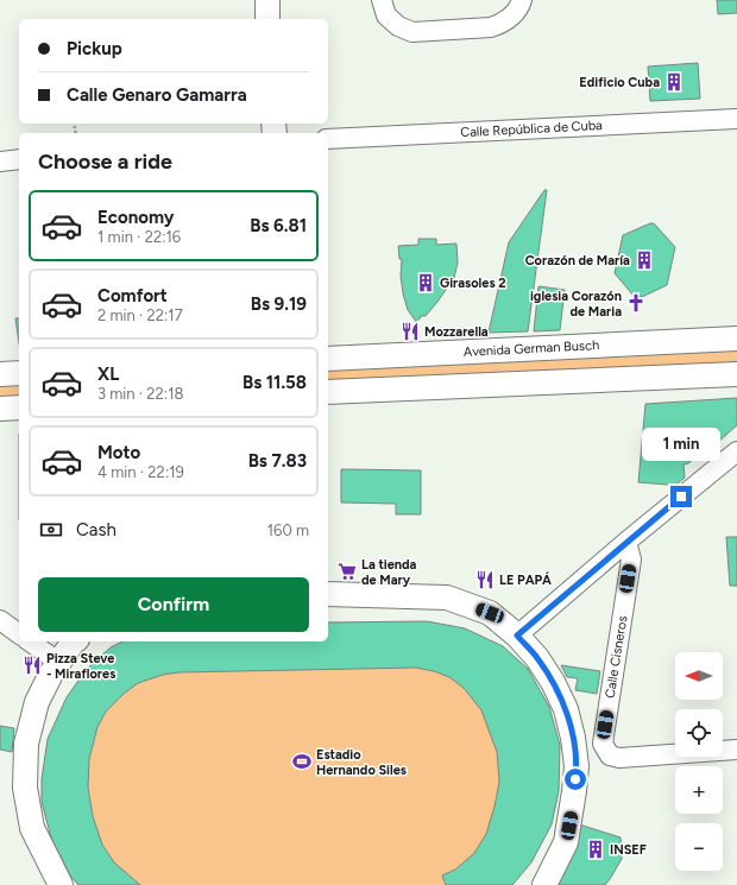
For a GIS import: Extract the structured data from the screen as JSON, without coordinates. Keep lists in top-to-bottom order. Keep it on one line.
{"streets":{"main road":["Avenida German Busch"],"street":["Calle República de Cuba","Calle Cisneros"]},"places":{"building":["Edificio Cuba","Corazón de María","Girasoles 2","INSEF"],"church":["iglesia Corazón de Maria"],"restaurant":["Mozzarella","LE PAPÁ","Pizza Steve - Miraflores"],"supermarket":["La tienda de Mary"],"sports":["Estadio Hernando Siles"]},"north":"left","page":{"banner":["Pickup","Calle Genaro Gamarra"],"heading":"Choose a ride","list":[{"name":"Economy","note":"1 min · 22:16","value":"Bs 6.81"},{"name":"Comfort","note":"2 min · 22:17","value":"Bs 9.19"},{"name":"XL","note":"3 min · 22:18","value":"Bs 11.58"},{"name":"Moto","note":"4 min · 22:19","value":"Bs 7.83"}],"bubble":"1 min","pay":["Cash","160 m"],"buttons":"Confirm","map_buttons":["+","−"]}}
